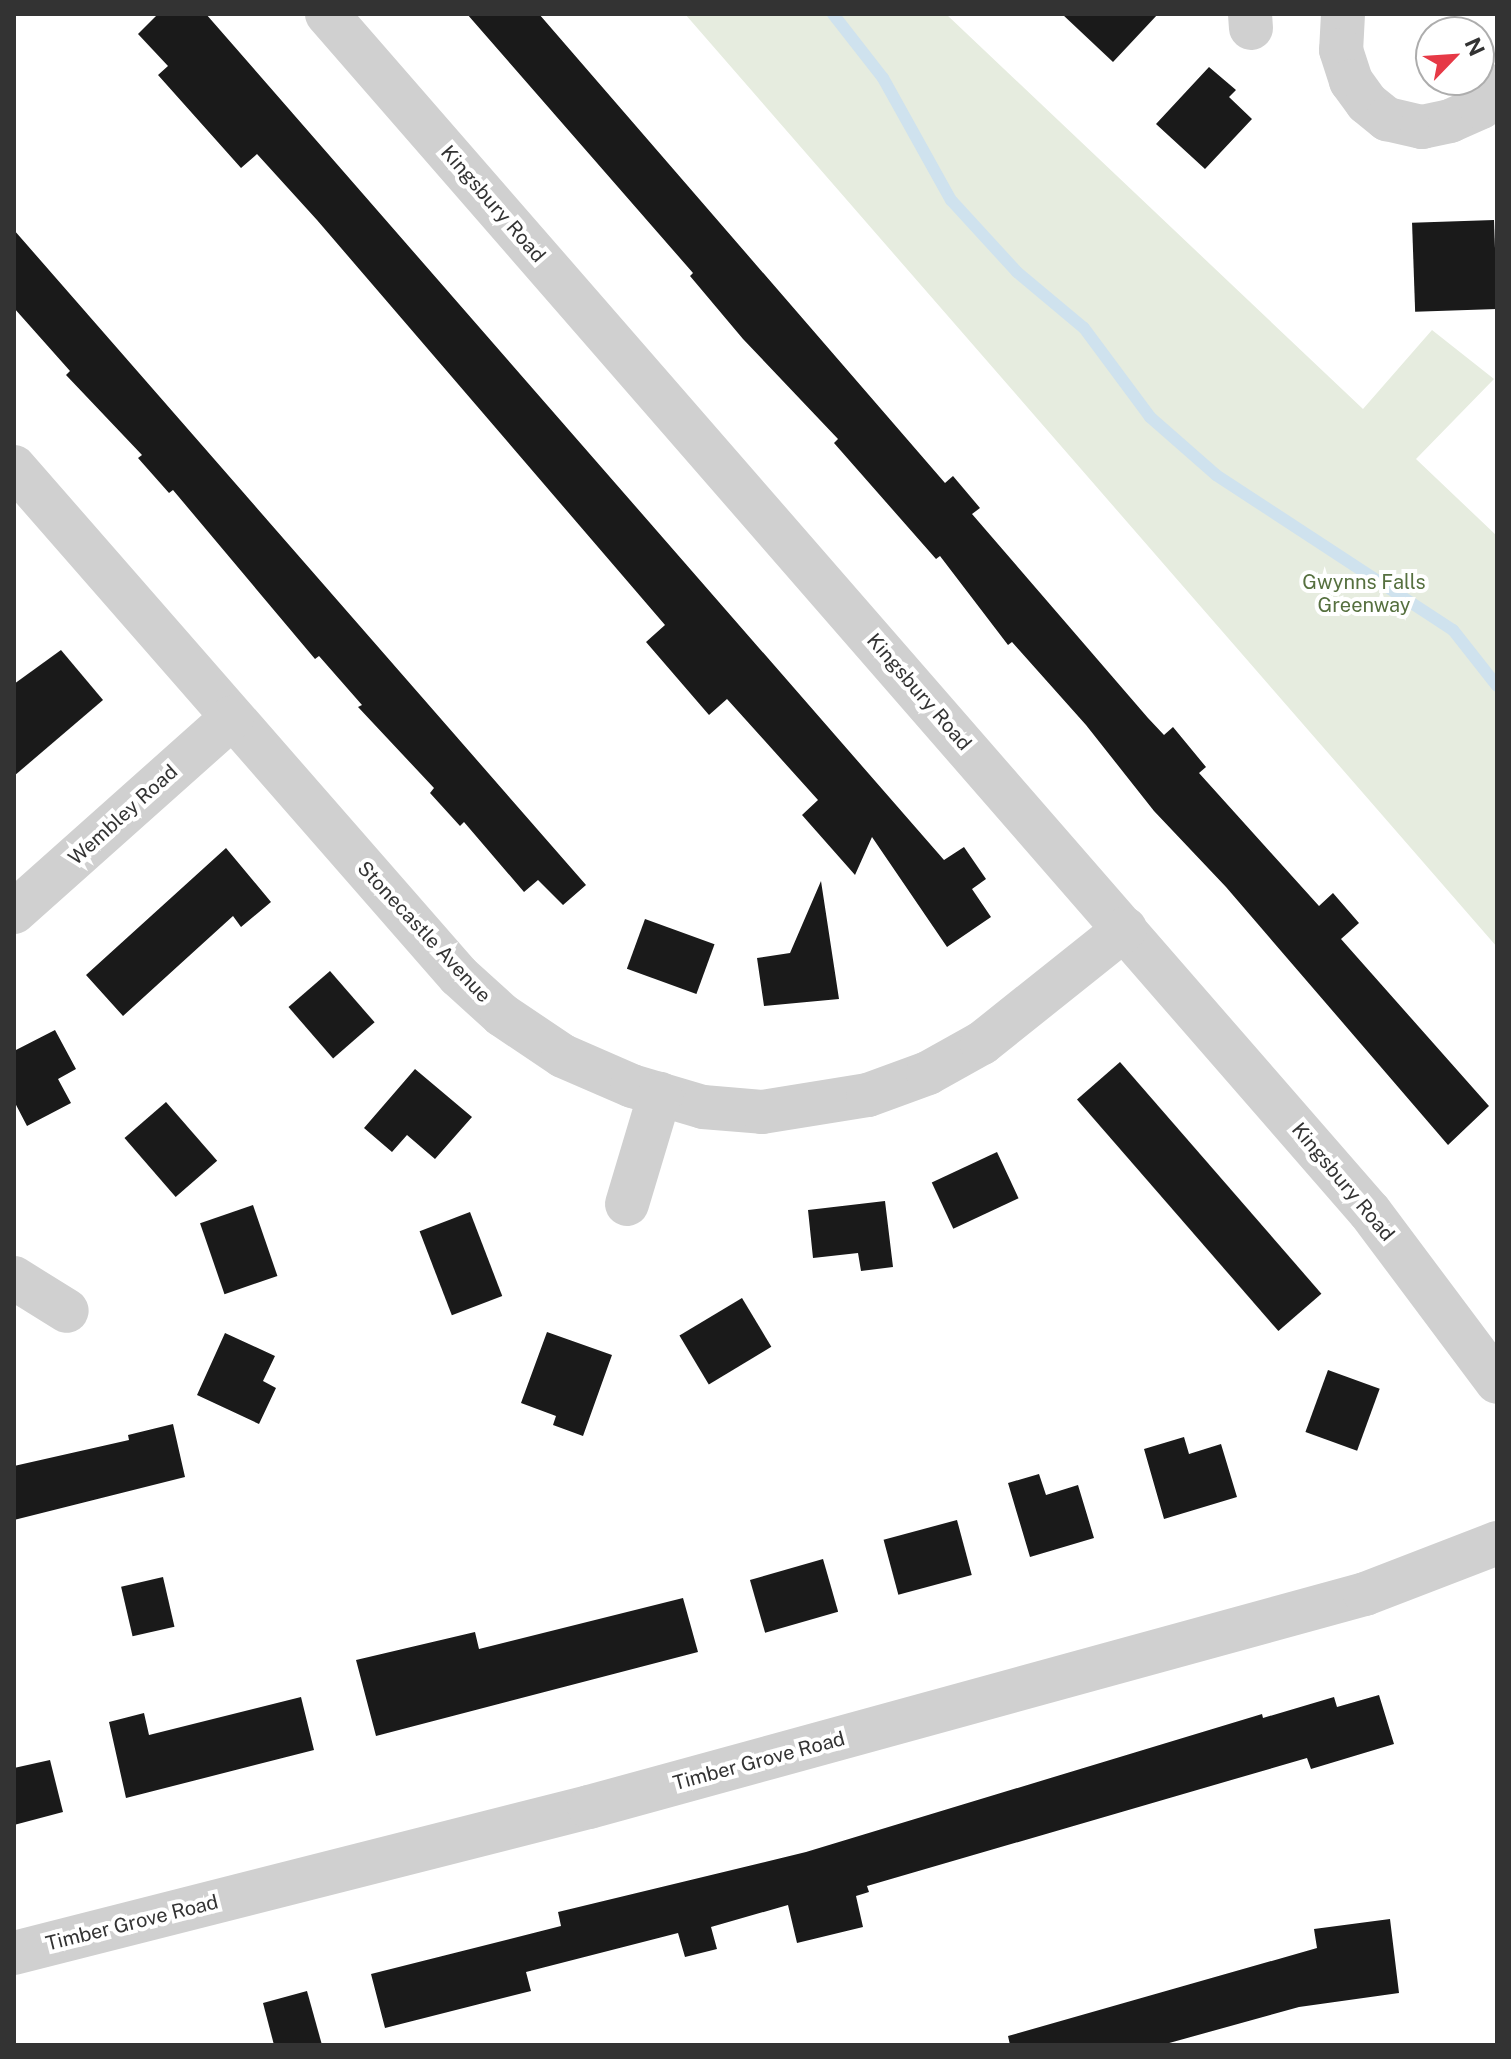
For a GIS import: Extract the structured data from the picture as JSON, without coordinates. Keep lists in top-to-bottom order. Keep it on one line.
{"streets":{"street":["Kingsbury Road","Wembley Road","Stonecastle Avenue","Timber Grove Road"]},"crossings":[["Kingsbury Road","Stonecastle Avenue"],["Wembley Road","Stonecastle Avenue"]],"parks":["Gwynns Falls Greenway"],"north":"top right"}
